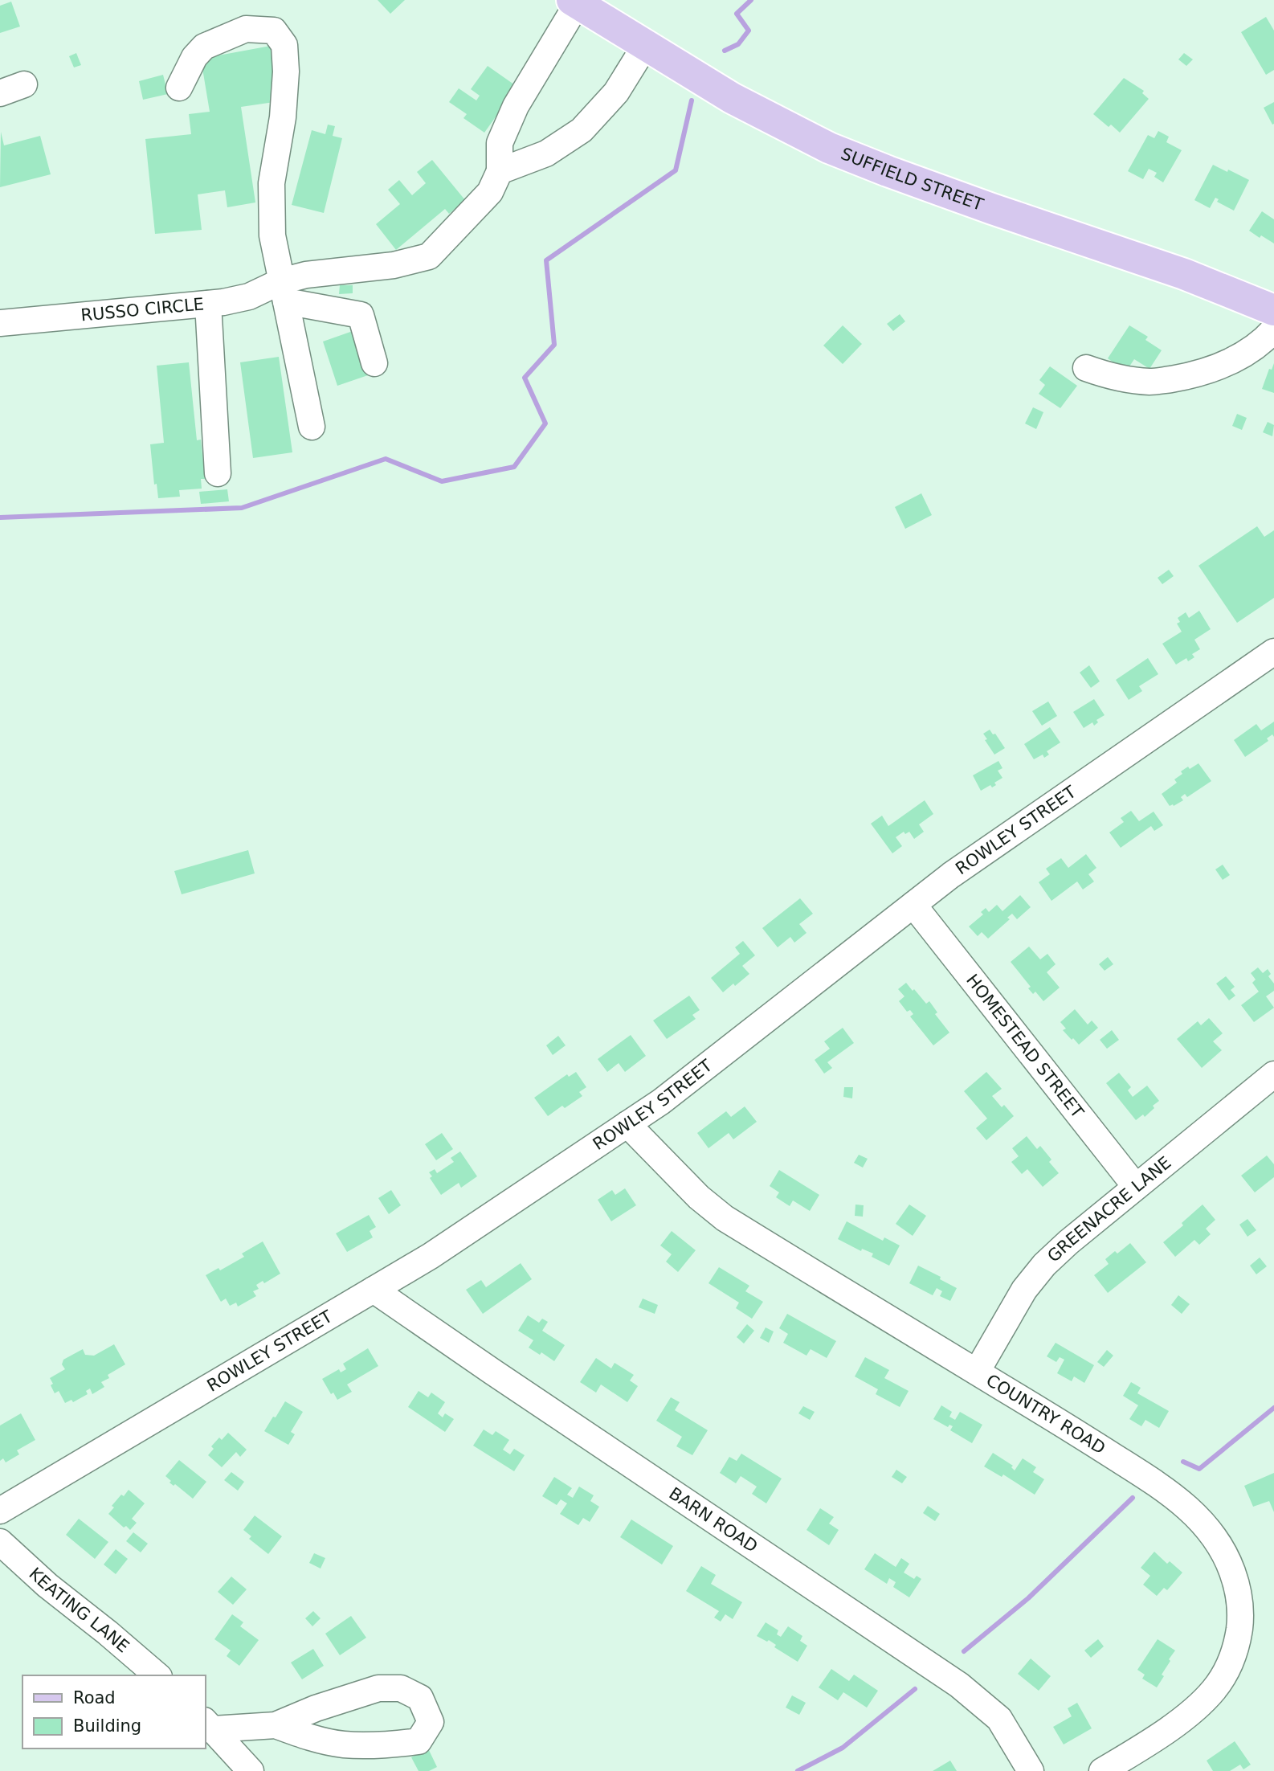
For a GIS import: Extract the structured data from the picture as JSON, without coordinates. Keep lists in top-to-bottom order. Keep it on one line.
{"streets":{"main road":["SUFFIELD STREET"],"street":["RUSSO CIRCLE","ROWLEY STREET","HOMESTEAD STREET","GREENACRE LANE","COUNTRY ROAD","BARN ROAD","KEATING LANE"]},"crossings":[["ROWLEY STREET","HOMESTEAD STREET"],["ROWLEY STREET","COUNTRY ROAD"],["ROWLEY STREET","BARN ROAD"],["HOMESTEAD STREET","GREENACRE LANE"],["GREENACRE LANE","COUNTRY ROAD"]],"legend":["Road","Building"]}
